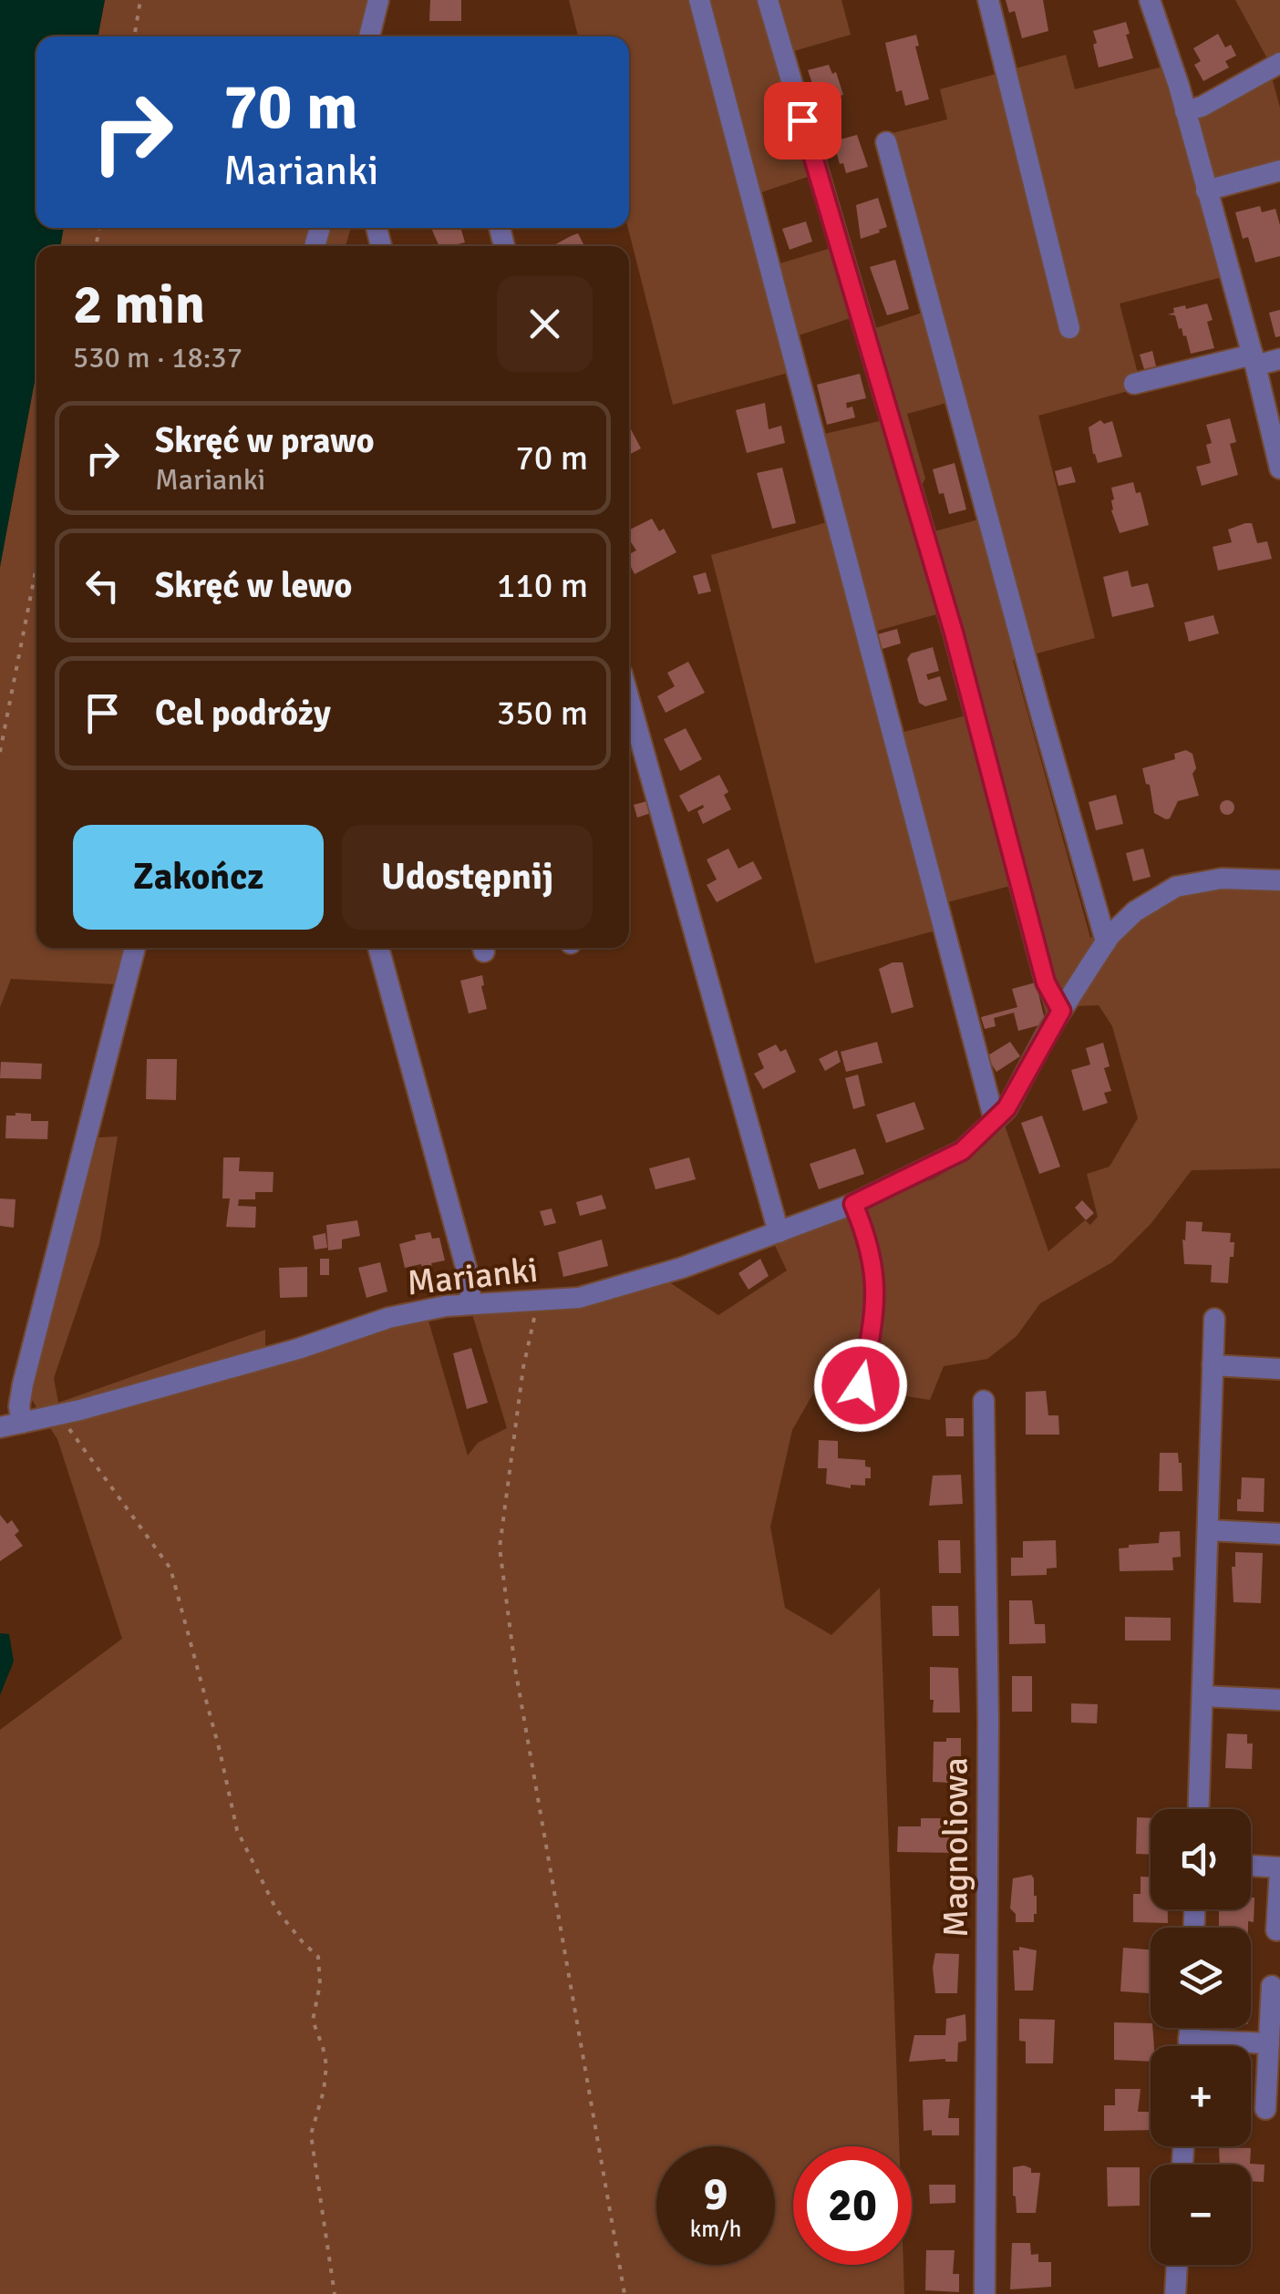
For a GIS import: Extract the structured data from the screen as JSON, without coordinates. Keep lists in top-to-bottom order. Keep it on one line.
{"streets":{"street":["Marianki","Magnoliowa"]},"page":{"turn":["70 m","Marianki"],"heading":["2 min","530 m · 18:37"],"list":[{"name":"Skręć w prawo","note":"Marianki","value":"70 m"},{"name":"Skręć w lewo","value":"110 m"},{"name":"Cel podróży","value":"350 m"}],"buttons":["Zakończ","Udostępnij"],"map_buttons":["+","−"],"speed":"9 km/h","limit":"20"}}
